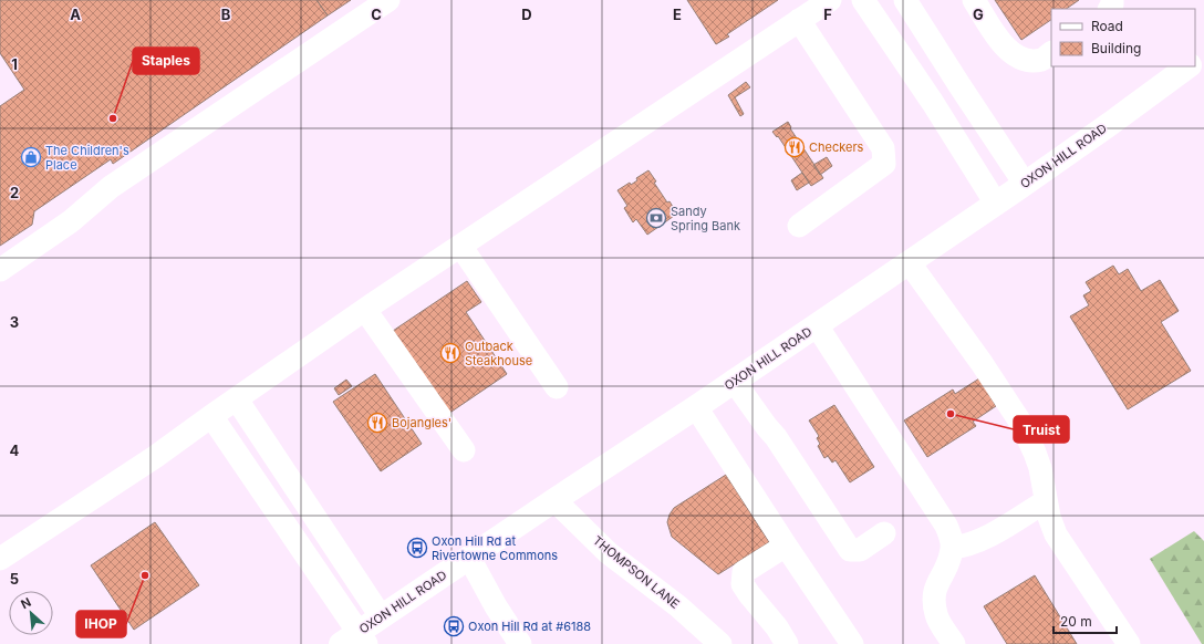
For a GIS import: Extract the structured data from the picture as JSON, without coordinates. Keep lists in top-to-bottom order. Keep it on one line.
{"streets":{"main road":["OXON HILL ROAD"],"street":["THOMPSON LANE"]},"crossings":[["OXON HILL ROAD","THOMPSON LANE"]],"places":{"other":["Staples","Truist","IHOP"],"restaurant":["Checkers","Outback Steakhouse","Bojangles'"],"shop":["The Children's Place"],"bank":["Sandy Spring Bank"],"bus stop":["Oxon Hill Rd at Rivertowne Commons","Oxon Hill Rd at #6188"]},"legend":["Road","Building"],"scale_bar":"20 m","north":"top left","grid":{"columns":["A","B","C","D","E","F","G"],"rows":["1","2","3","4","5"]}}
